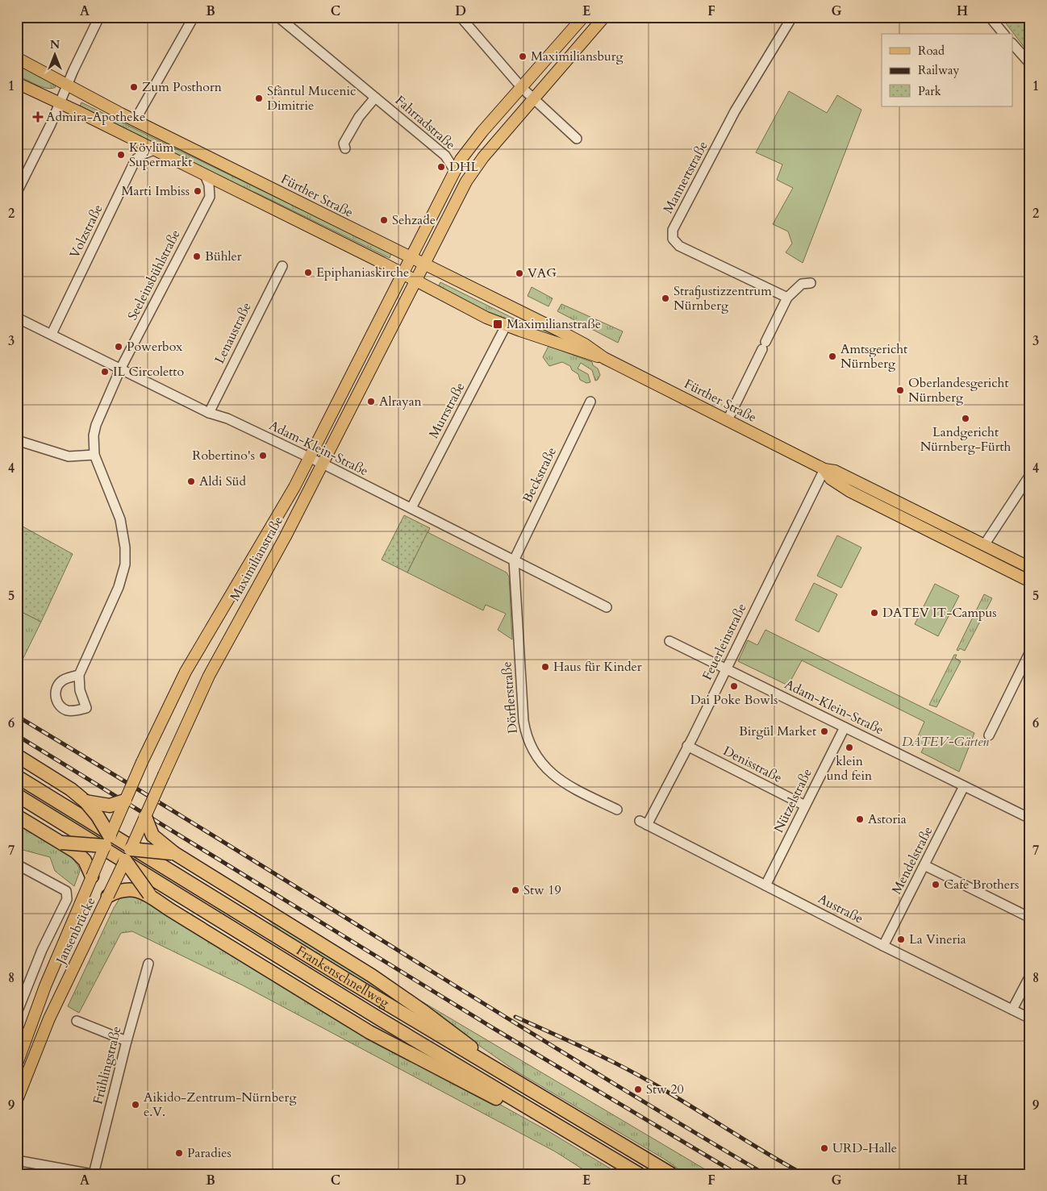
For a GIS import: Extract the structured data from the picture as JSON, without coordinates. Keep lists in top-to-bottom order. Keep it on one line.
{"streets":{"highway":["Frankenschnellweg"],"main road":["Fürther Straße","Maximilianstraße","Jansenbrücke"],"street":["Fahrradstraße","Mannertstraße","Volzstraße","Seeleinsbühlstraße","Lenaustraße","Murrstraße","Adam-Klein-Straße","Beckstraße","Feuerleinstraße","Dörflerstraße","Denisstraße","Nützelstraße","Mendelstraße","Austraße","Frühlingstraße"]},"crossings":[["Fahrradstraße","Maximilianstraße"],["Fürther Straße","Volzstraße"],["Fürther Straße","Seeleinsbühlstraße"],["Fürther Straße","Murrstraße"],["Fürther Straße","Maximilianstraße"],["Fürther Straße","Feuerleinstraße"],["Volzstraße","Adam-Klein-Straße"],["Seeleinsbühlstraße","Adam-Klein-Straße"],["Lenaustraße","Adam-Klein-Straße"],["Murrstraße","Adam-Klein-Straße"],["Adam-Klein-Straße","Beckstraße"],["Adam-Klein-Straße","Maximilianstraße"],["Adam-Klein-Straße","Feuerleinstraße"],["Adam-Klein-Straße","Dörflerstraße"],["Adam-Klein-Straße","Nützelstraße"],["Adam-Klein-Straße","Mendelstraße"],["Beckstraße","Dörflerstraße"],["Maximilianstraße","Jansenbrücke"],["Feuerleinstraße","Denisstraße"],["Feuerleinstraße","Austraße"],["Denisstraße","Nützelstraße"],["Nützelstraße","Austraße"],["Mendelstraße","Austraße"]],"parks":["DATEV-Gärten"],"places":{"other":["Maximiliansburg","Zum Posthorn","Sfântul Mucenic Dimitrie","Köylüm Supermarkt","DHL","Marti Imbiss","Sehzade","Bühler","Epiphaniaskirche","VAG","Strafjustizzentrum Nürnberg","Powerbox","Amtsgericht Nürnberg","IL Circoletto","Oberlandesgericht Nürnberg","Alrayan","Landgericht Nürnberg-Fürth","Robertino's","Aldi Süd","DATEV IT-Campus","Haus für Kinder","Dai Poke Bowls","Birgül Market","klein und fein","Astoria","Cafe Brothers","Stw 19","La Vineria","Stw 20","Aikido-Zentrum-Nürnberg e.V.","URD-Halle","Paradies"],"health":["Admira-Apotheke"],"transit":["Maximilianstraße"]},"legend":["Road","Railway","Park"],"north":"top","grid":{"columns":["A","B","C","D","E","F","G","H"],"rows":["1","2","3","4","5","6","7","8","9"]}}
